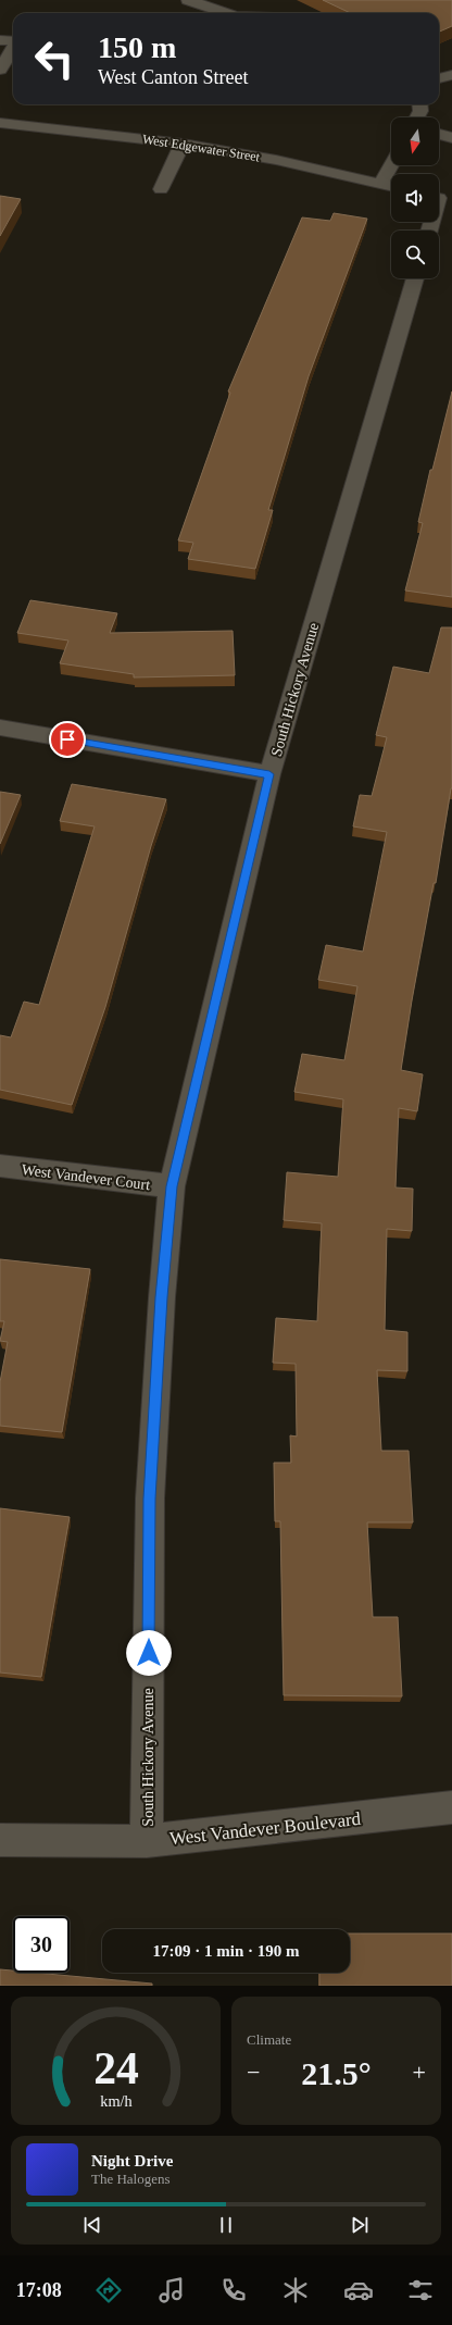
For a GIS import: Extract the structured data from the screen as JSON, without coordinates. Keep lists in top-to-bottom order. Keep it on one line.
{"streets":{"street":["West Edgewater Street","South Hickory Avenue","West Vandever Court","West Vandever Boulevard"]},"crossings":[["South Hickory Avenue","West Vandever Court"],["South Hickory Avenue","West Vandever Boulevard"]],"north":"bottom","page":{"turn":["150 m","West Canton Street"],"limit":"30","trip":"17:09 · 1 min · 190 m","tile":"Climate","heat":["−","21.5°","+"],"song":["Night Drive","The Halogens"],"tabs":"17:08","gauge":["24","km/h"]}}
